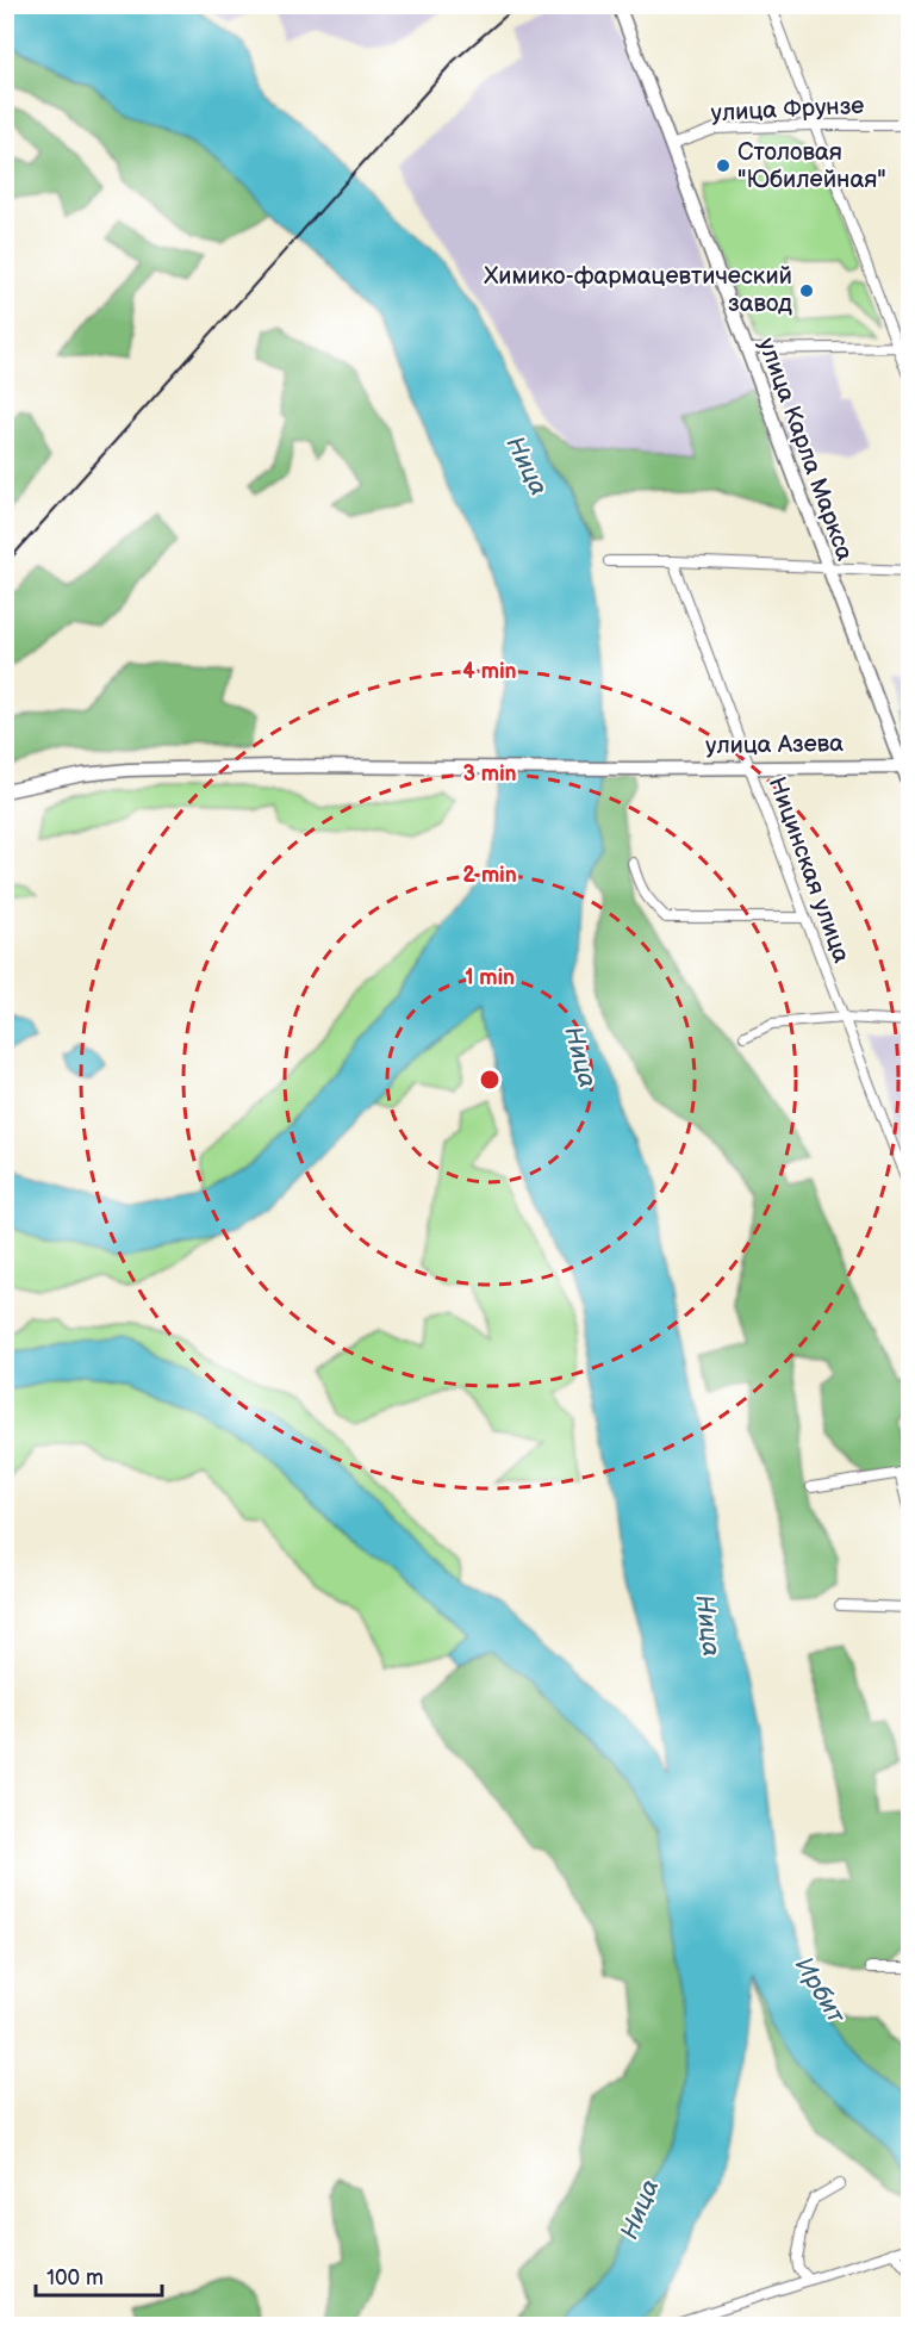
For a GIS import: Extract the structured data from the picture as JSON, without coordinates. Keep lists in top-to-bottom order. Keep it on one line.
{"streets":{"street":["улица Фрунзе","улица Карла Маркса","улица Азева","Ницинская улица"]},"crossings":[["улица Фрунзе","улица Карла Маркса"],["улица Карла Маркса","улица Азева"],["улица Азева","Ницинская улица"]],"water":["Ница","Ирбит"],"places":["Столовая \"Юбилейная\"","Химико-фармацевтический завод"],"scale_bar":"100 m","rings":["4 min","3 min","2 min","1 min"]}
